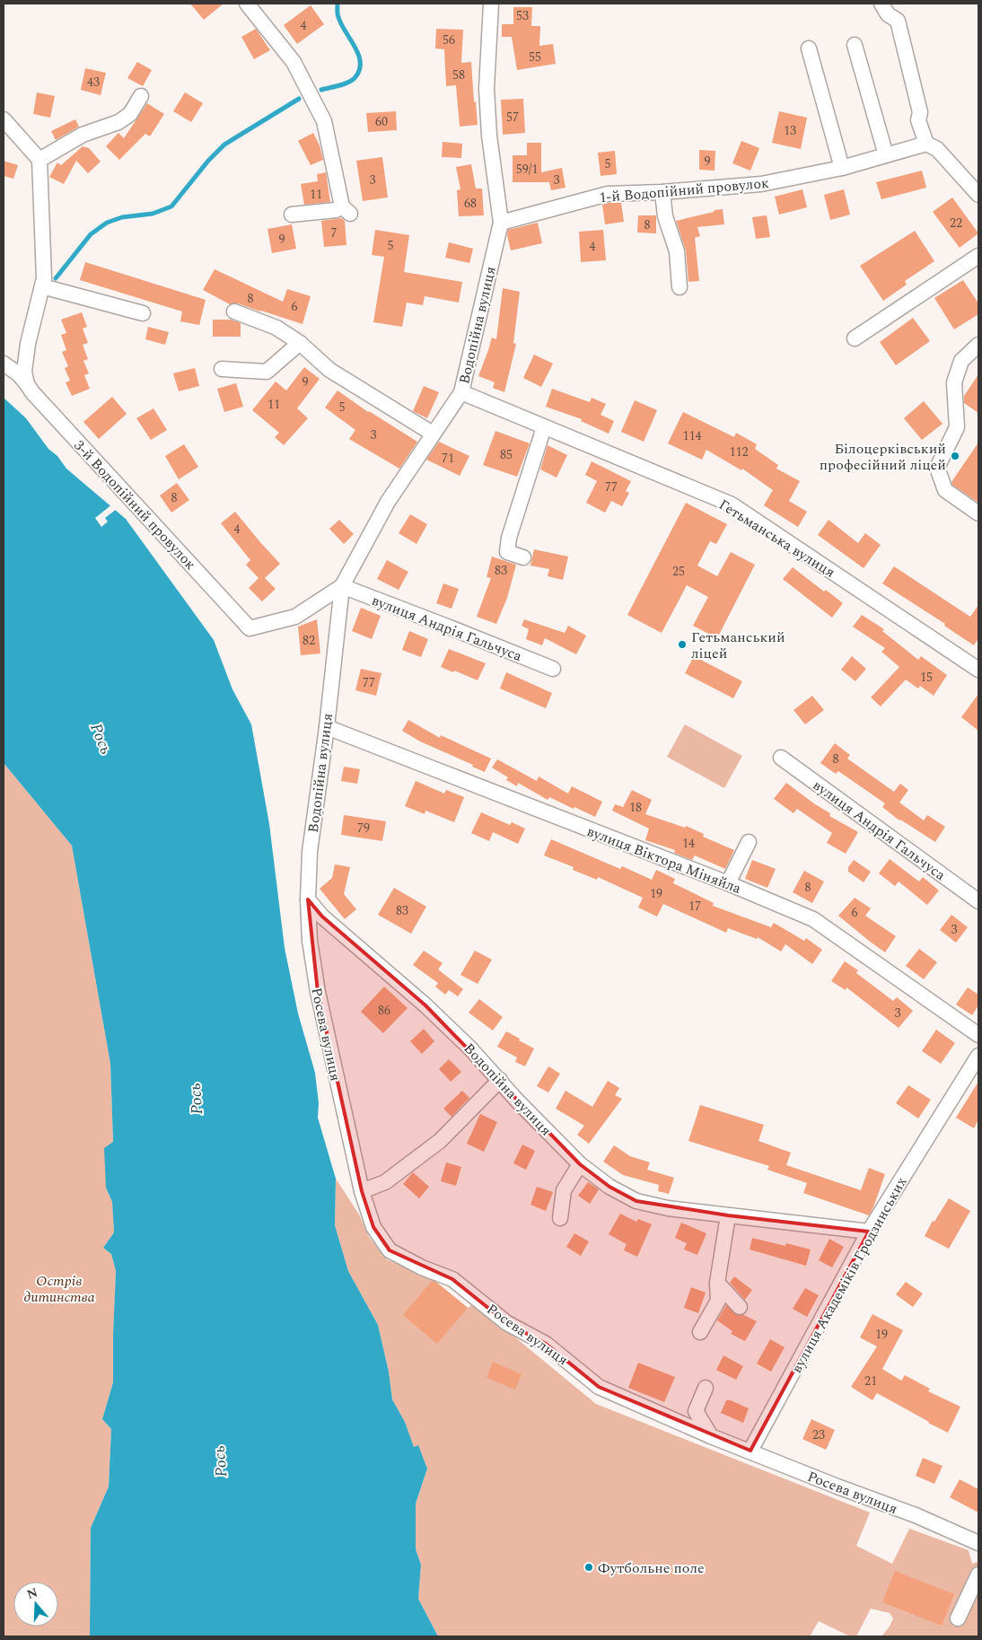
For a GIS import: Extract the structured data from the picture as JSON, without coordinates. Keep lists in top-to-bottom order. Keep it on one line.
{"streets":{"street":["1-й Водопійний провулок","Водопійна вулиця","3-й Водопійний провулок","Гетьманська вулиця","вулиця Андрія Гальчуса","вулиця Віктора Міняйла","Росева вулиця","вулиця Академіків Гродзинських"]},"crossings":[["1-й Водопійний провулок","Водопійна вулиця"],["Водопійна вулиця","3-й Водопійний провулок"],["Водопійна вулиця","Гетьманська вулиця"],["Водопійна вулиця","вулиця Андрія Гальчуса"],["Водопійна вулиця","вулиця Віктора Міняйла"],["Водопійна вулиця","Росева вулиця"],["Водопійна вулиця","вулиця Академіків Гродзинських"],["3-й Водопійний провулок","вулиця Андрія Гальчуса"],["Росева вулиця","вулиця Академіків Гродзинських"]],"water":["Рось"],"parks":["Острів дитинства"],"places":["Білоцерківський професійний ліцей","Гетьманський ліцей","Футбольне поле"],"house_numbers":["53","4","56","55","58","43","57","60","13","9","5","59/1","3","3","11","68","22","8","7","9","5","4","8","6","9","11","5","3","114","112","85","71","77","8","4","83","25","82","15","77","8","18","79","14","8","19","17","83","6","3","86","3","19","21","23"],"north":"top"}
